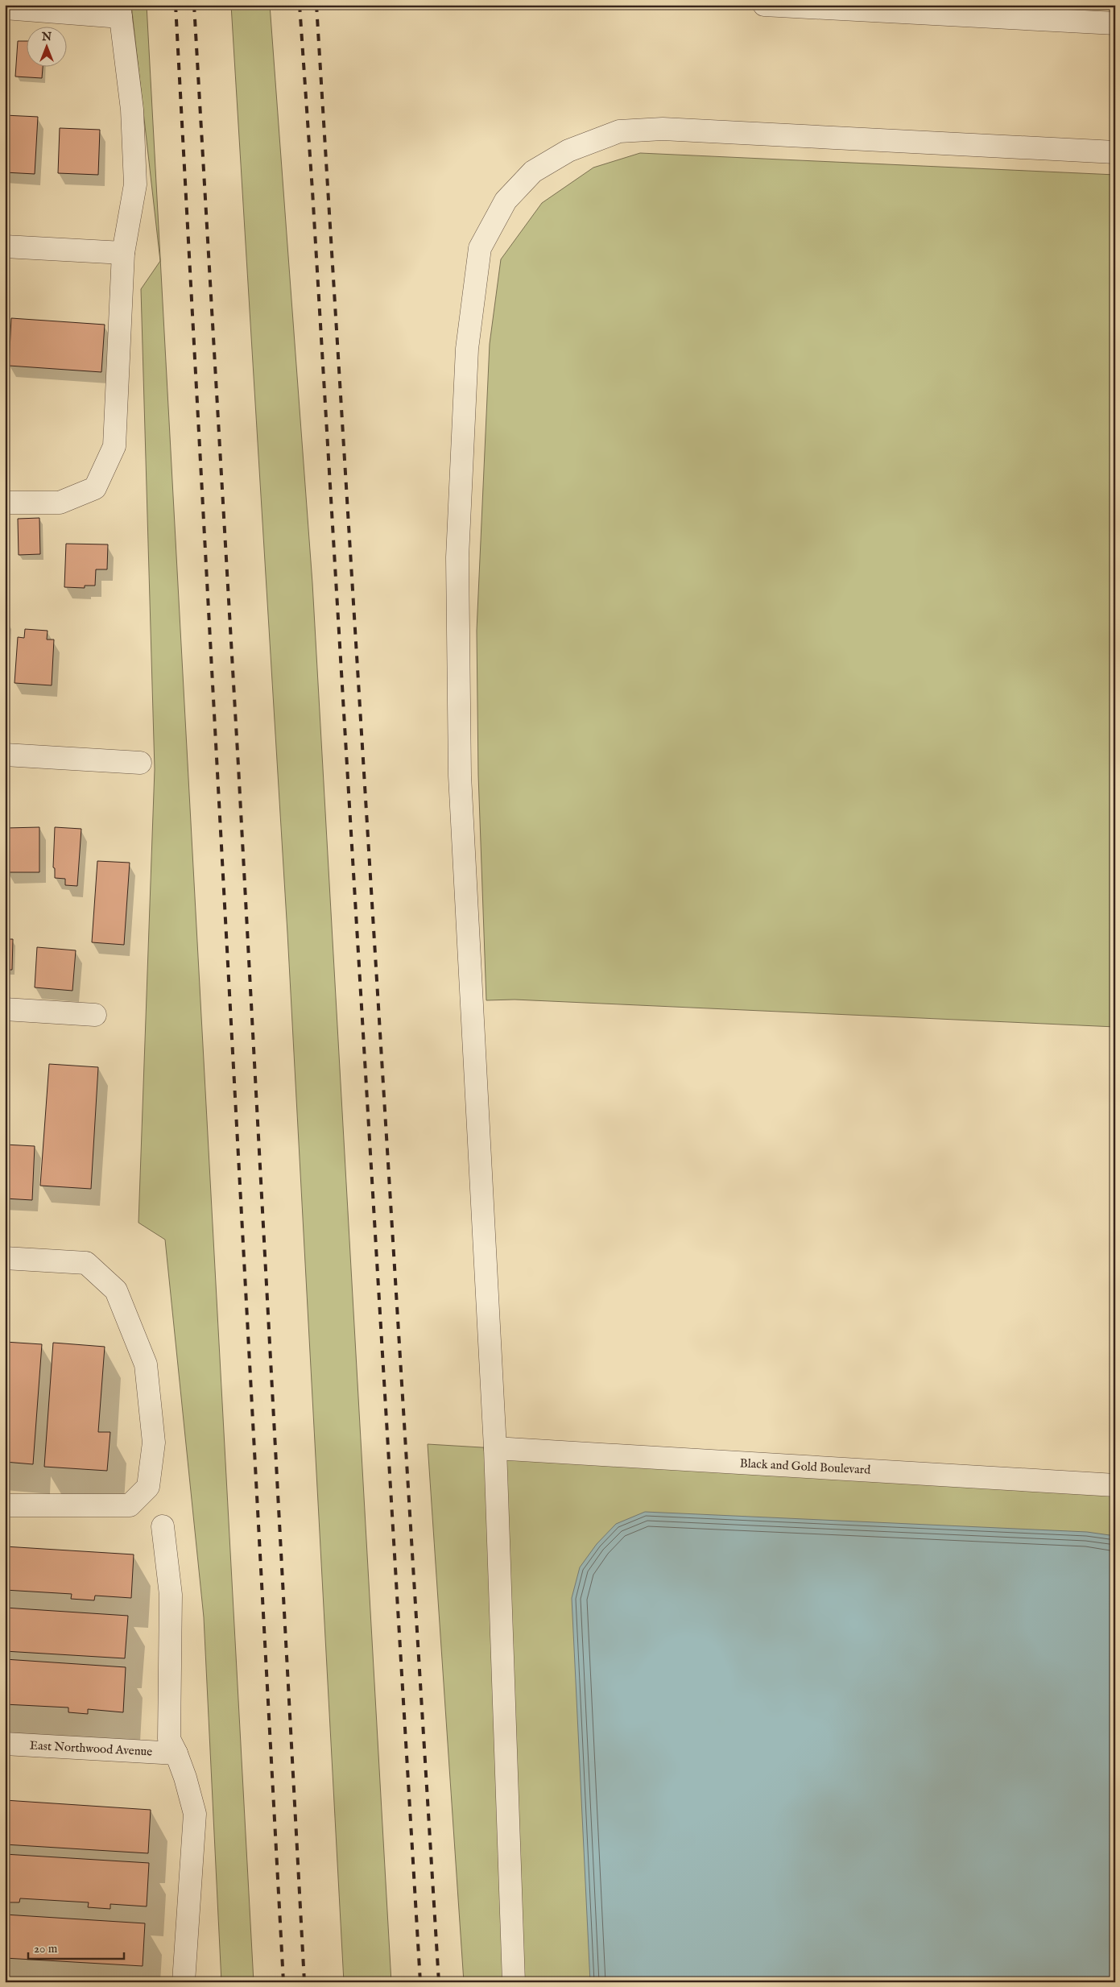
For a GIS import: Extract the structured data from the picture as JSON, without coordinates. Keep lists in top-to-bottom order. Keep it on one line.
{"streets":{"street":["Black and Gold Boulevard","East Northwood Avenue"]},"scale_bar":"20 m","north":"top"}
